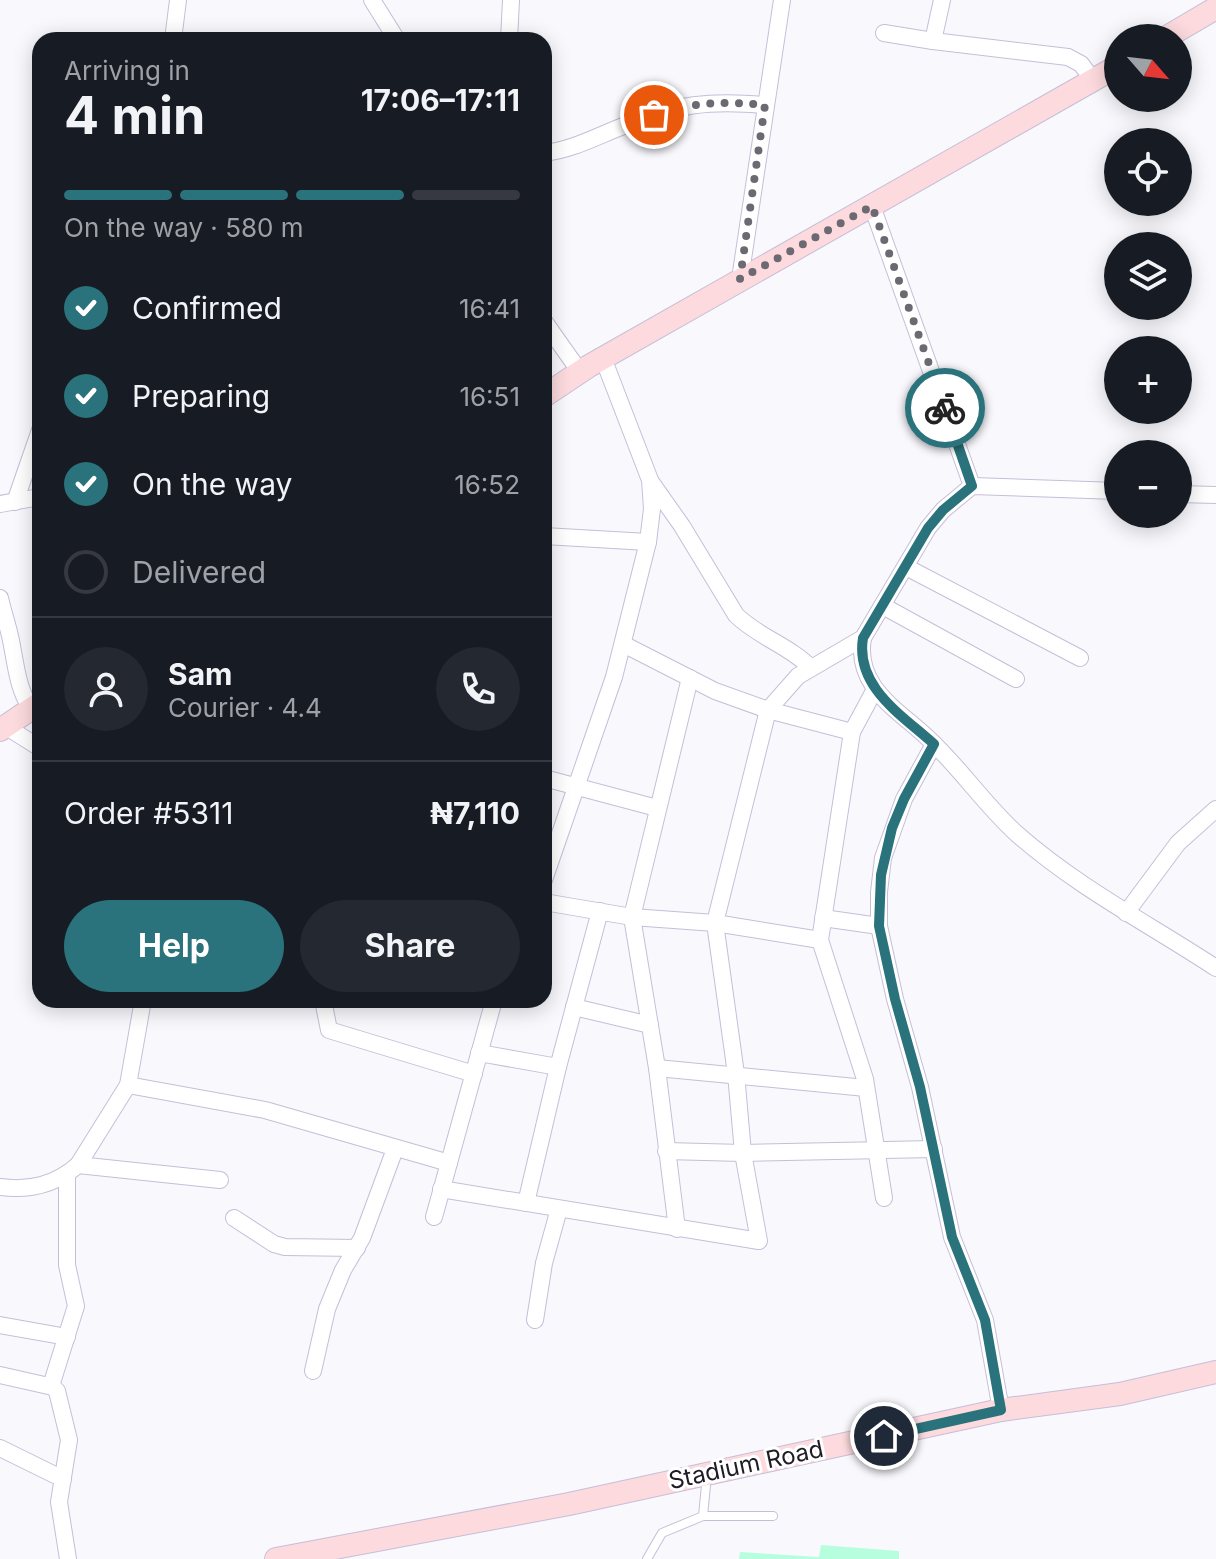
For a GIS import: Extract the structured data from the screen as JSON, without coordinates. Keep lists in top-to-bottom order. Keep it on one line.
{"streets":{"street":["Stadium Road"]},"north":"bottom right","page":{"map_buttons":["+","−"],"heading":["4 min","Arriving in","17:06–17:11"],"panel":["Sam","Courier · 4.4","Order #5311","₦7,110"],"bar":"On the way · 580 m","list":[["Confirmed","16:41"],["Preparing","16:51"],["On the way","16:52"],"Delivered"],"buttons":["Help","Share"]}}
